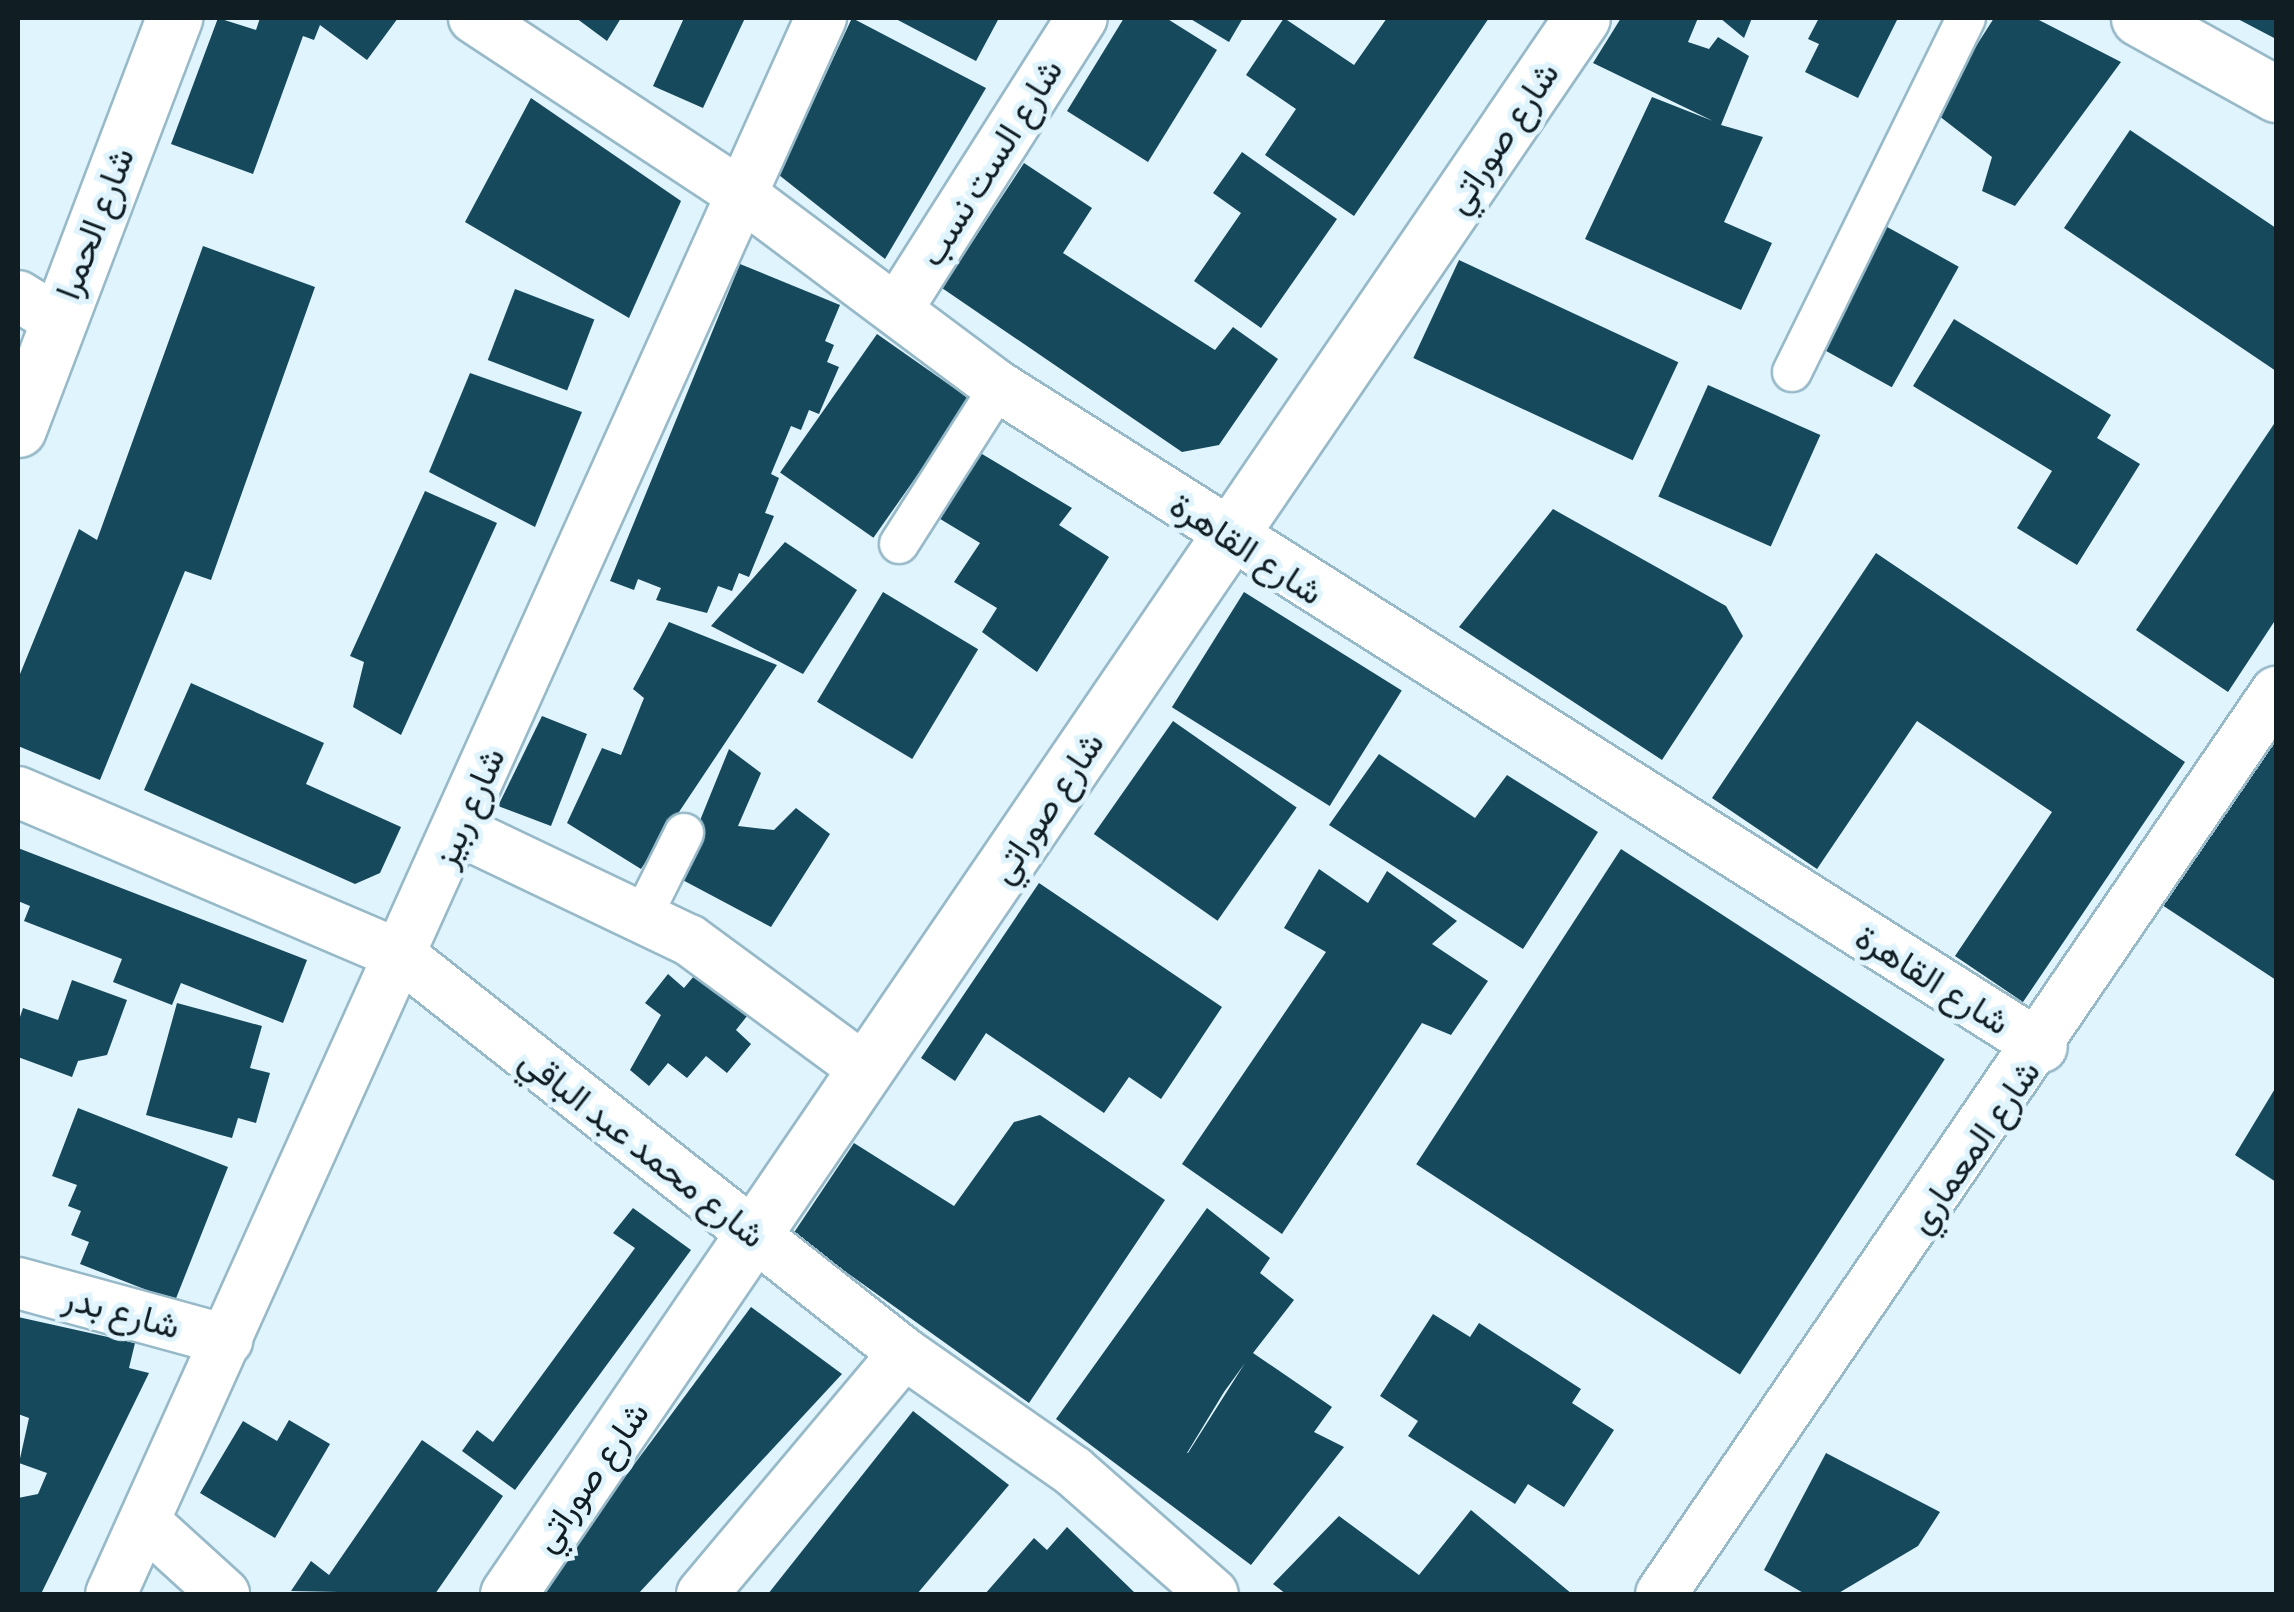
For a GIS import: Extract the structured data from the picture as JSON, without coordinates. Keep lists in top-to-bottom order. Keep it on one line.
{"streets":{"street":["شارع صوراتي","شارع الست نسب","شارع الحمرا","شارع القاهرة","شارع ربيز","شارع المعماري","شارع محمد عبد الباقي","شارع بدر"]},"crossings":[["شارع صوراتي","شارع القاهرة"],["شارع صوراتي","شارع محمد عبد الباقي"],["شارع الست نسب","شارع القاهرة"],["شارع القاهرة","شارع ربيز"],["شارع القاهرة","شارع المعماري"],["شارع ربيز","شارع محمد عبد الباقي"],["شارع ربيز","شارع بدر"]]}
